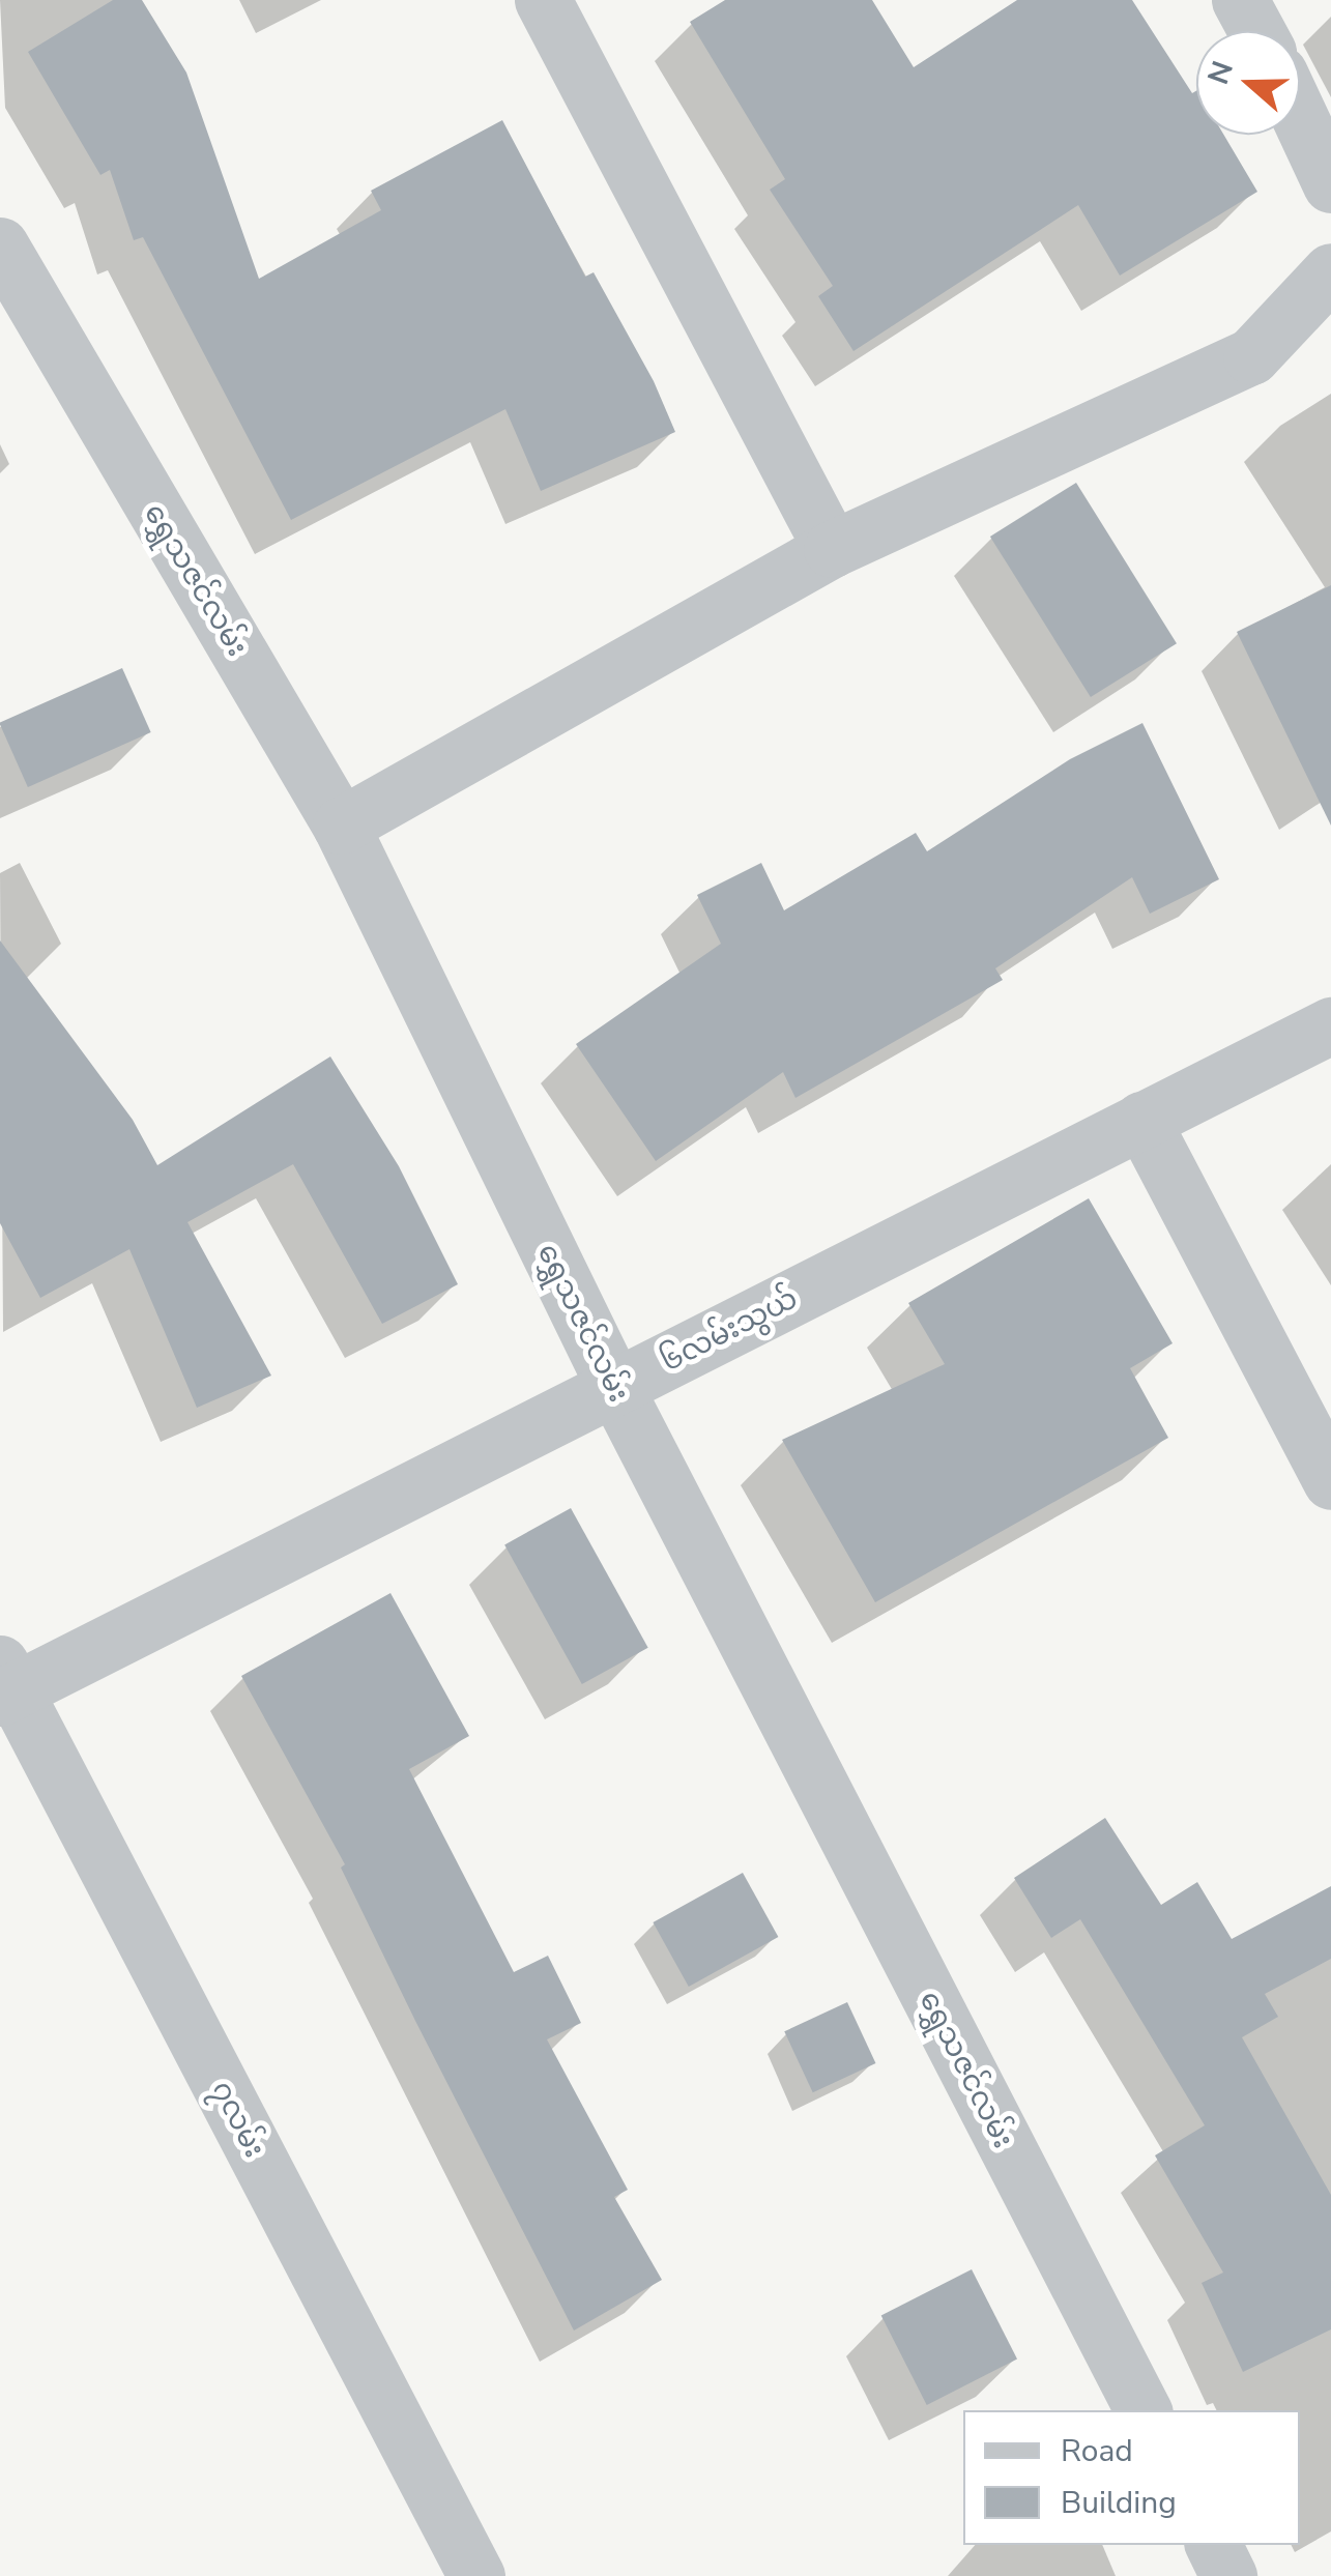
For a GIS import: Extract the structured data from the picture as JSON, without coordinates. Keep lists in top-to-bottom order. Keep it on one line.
{"streets":{"street":["ရွှေသဇင်လမ်း","၆လမ်းသွယ်","၇လမ်း"]},"crossings":[["ရွှေသဇင်လမ်း","၆လမ်းသွယ်"],["၆လမ်းသွယ်","၇လမ်း"]],"legend":["Road","Building"],"north":"left"}
